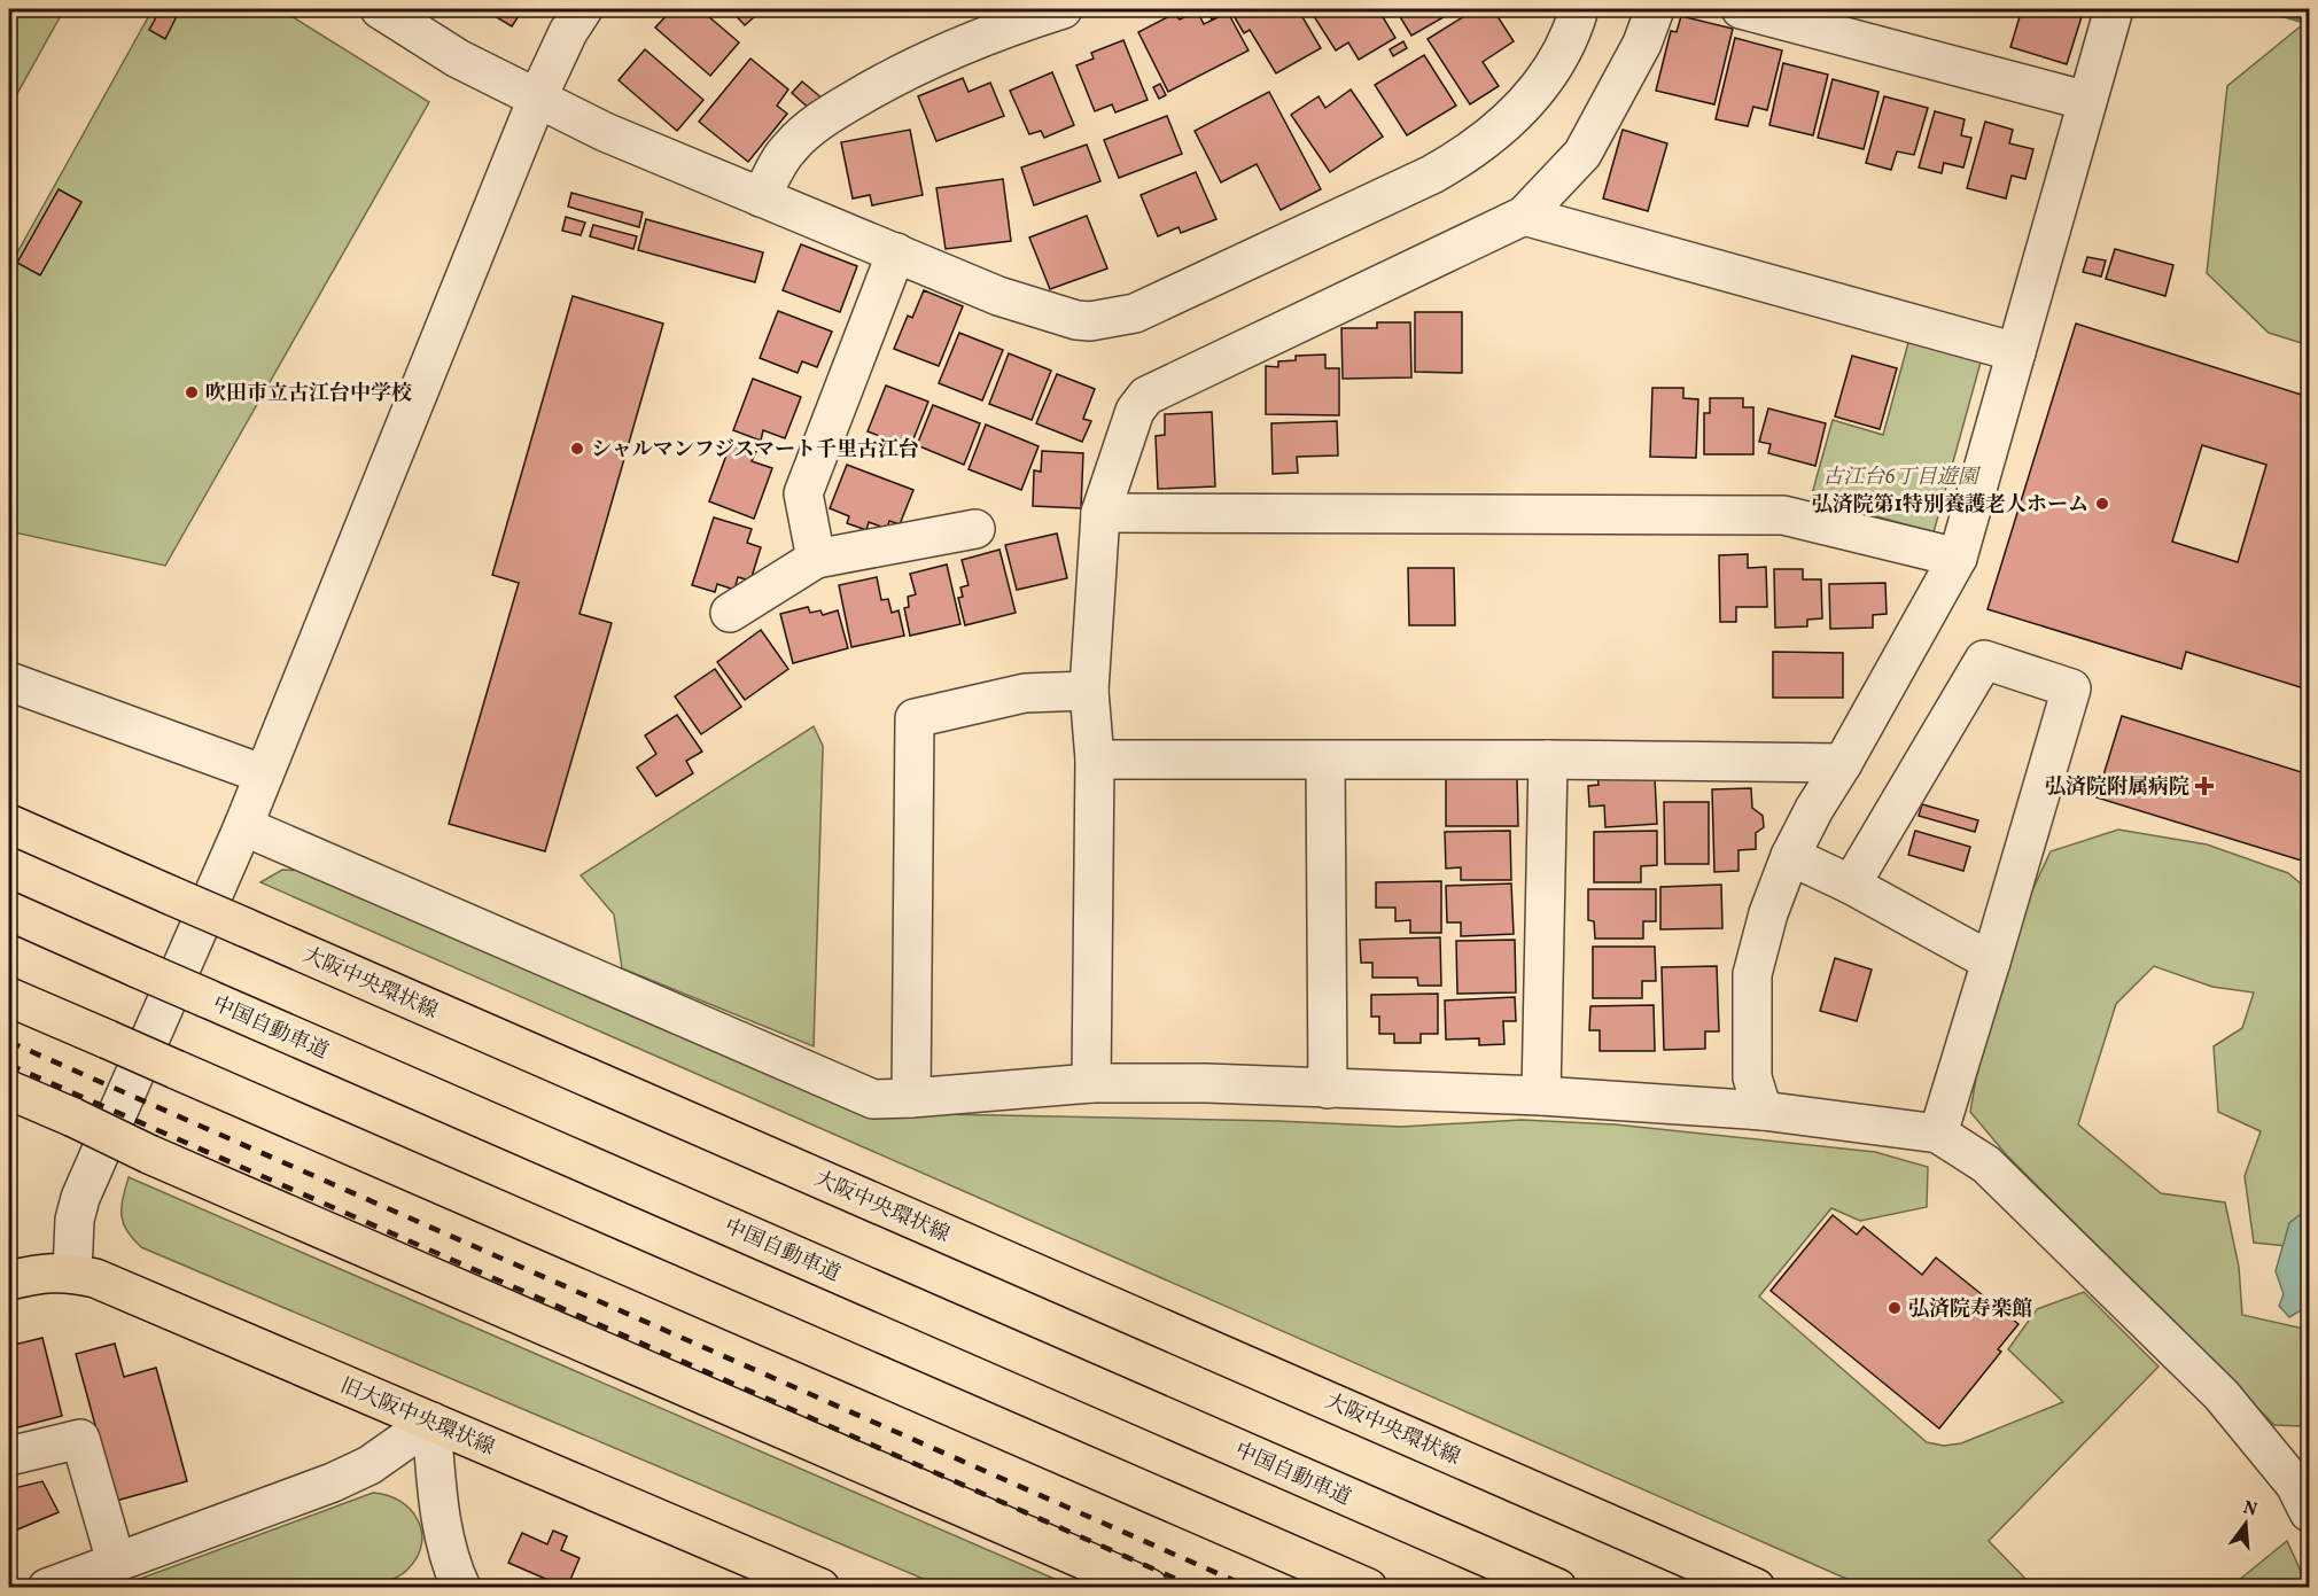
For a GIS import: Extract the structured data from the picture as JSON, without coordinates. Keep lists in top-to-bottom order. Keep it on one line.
{"streets":{"main road":["大阪中央環状線","中国自動車道","旧大阪中央環状線"]},"parks":["古江台6丁目遊園"],"places":{"other":["吹田市立古江台中学校","シャルマンフジスマート千里古江台","弘済院第1特別養護老人ホーム","弘済院寿楽館"],"health":["弘済院附属病院"]},"north":"top"}
